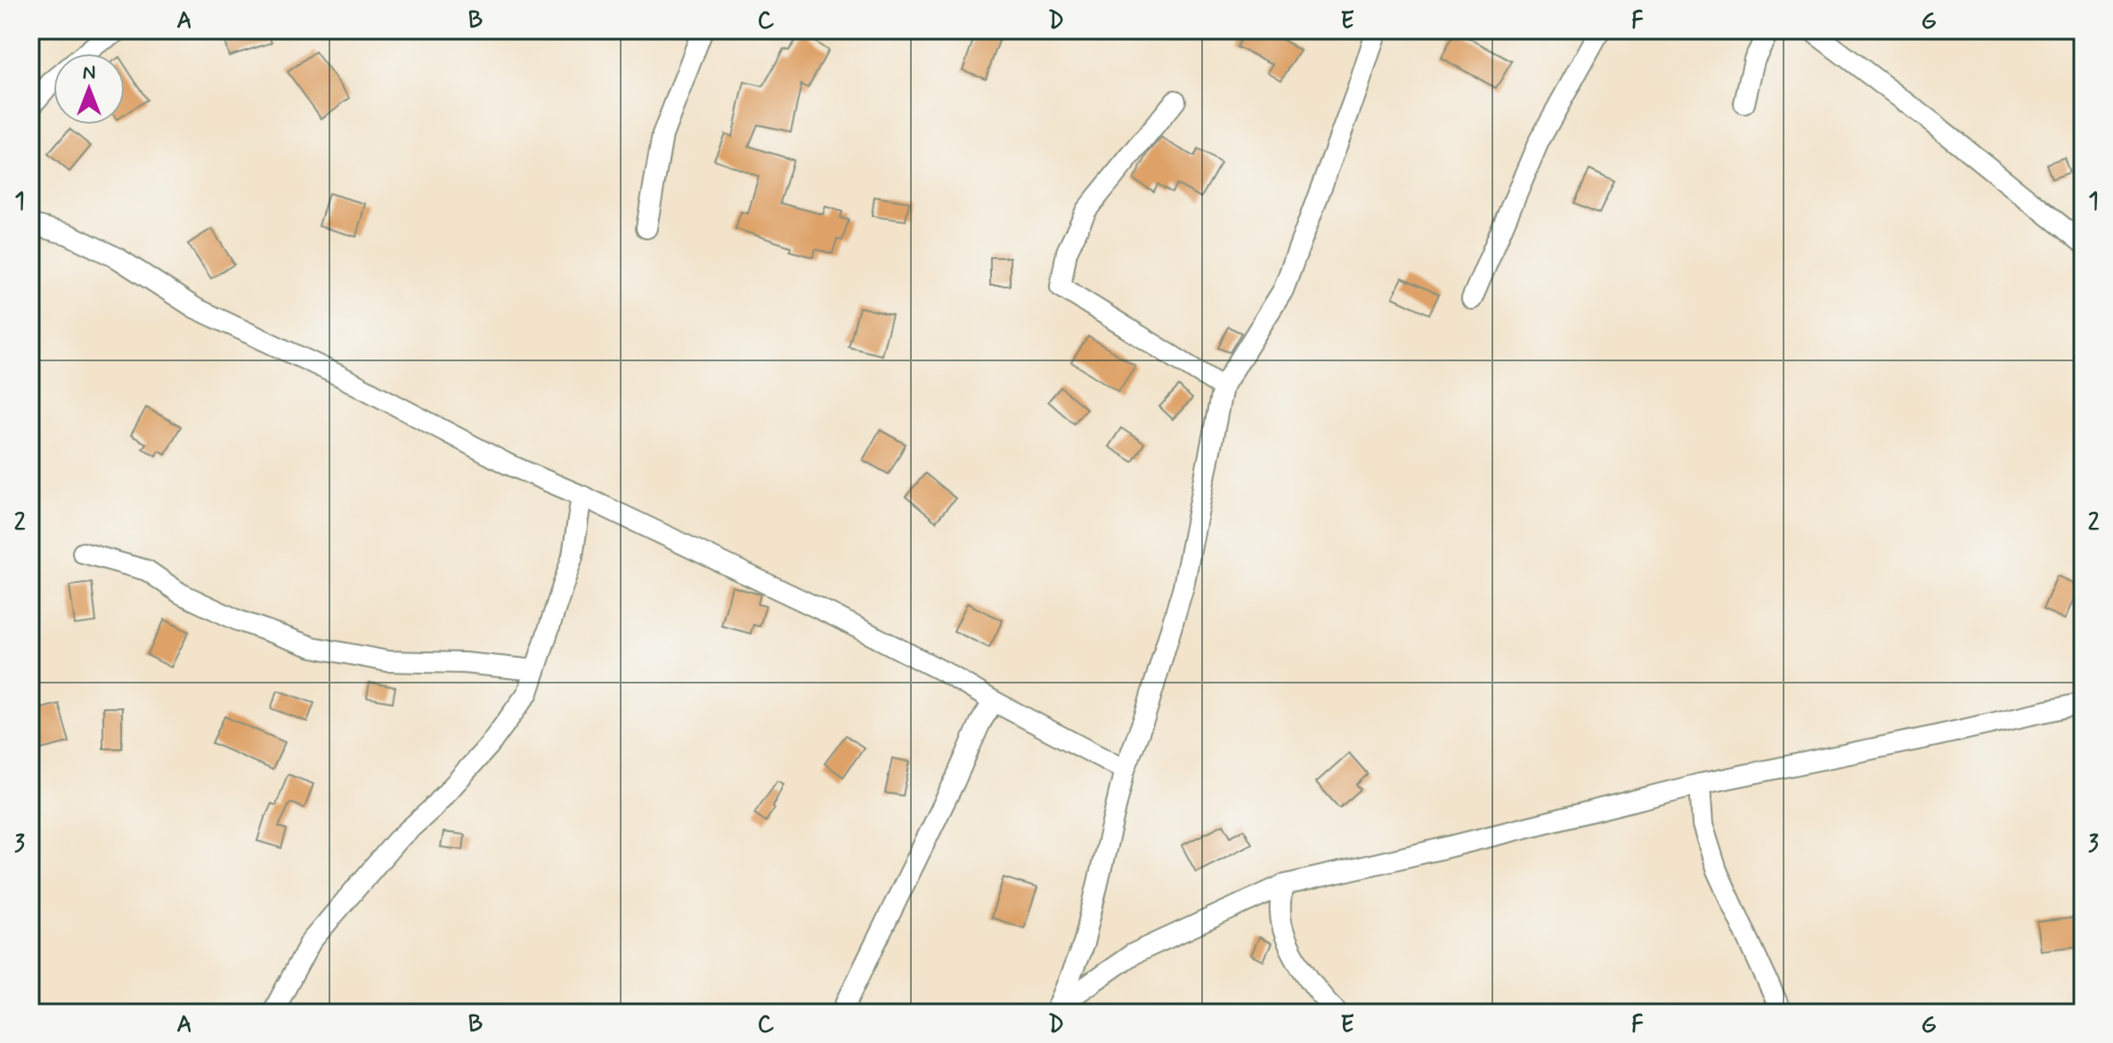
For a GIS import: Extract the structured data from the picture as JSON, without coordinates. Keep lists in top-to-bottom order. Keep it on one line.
{"north":"top","grid":{"columns":["A","B","C","D","E","F","G"],"rows":["1","2","3"]}}
